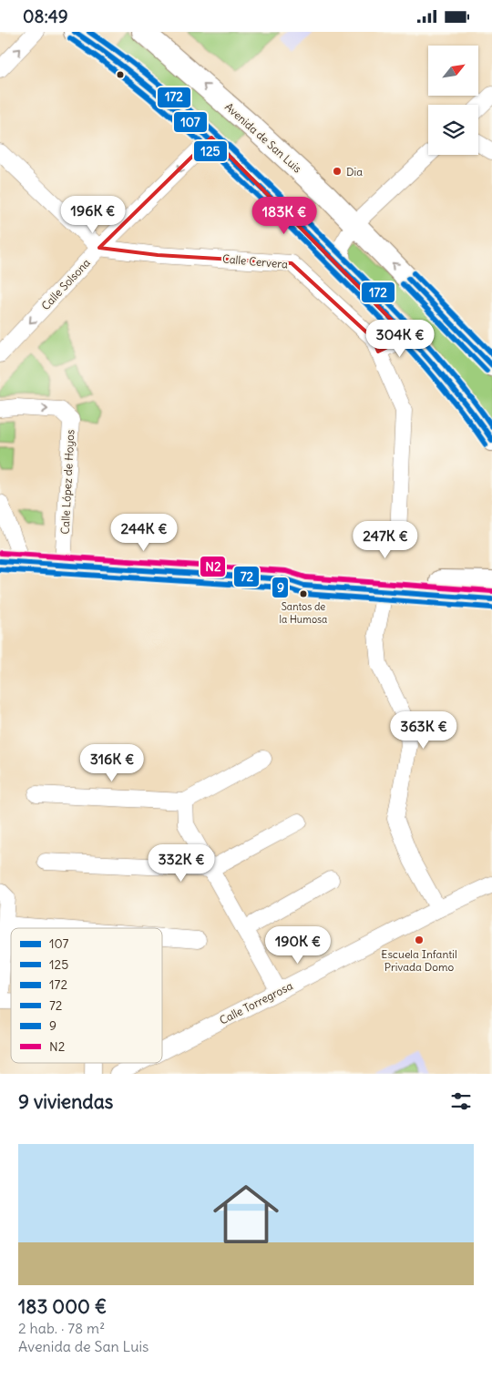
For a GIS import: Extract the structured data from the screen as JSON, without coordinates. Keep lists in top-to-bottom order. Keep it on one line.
{"streets":{"street":["Avenida de San Luis","Calle Cervera","Calle Solsona","Calle López de Hoyos","Calle Torregrosa"]},"crossings":[["Calle Cervera","Calle Solsona"]],"one_way":["Calle Solsona"],"places":["Dia","Santos de la Humosa","Escuela Infantil Privada Domo"],"lines":["transit line 107","transit line 172","transit line 125","transit line N2","transit line 72","transit line 9"],"legend":["107","125","172","72","9","N2"],"north":"top right","page":{"status":"08:49","price":["196K €","183K €","304K €","244K €","247K €","363K €","316K €","332K €","190K €"],"heading":"9 viviendas","list":[{"name":"183 000 €","note":"2 hab. · 78 m² · Avenida de San Luis"}]}}
